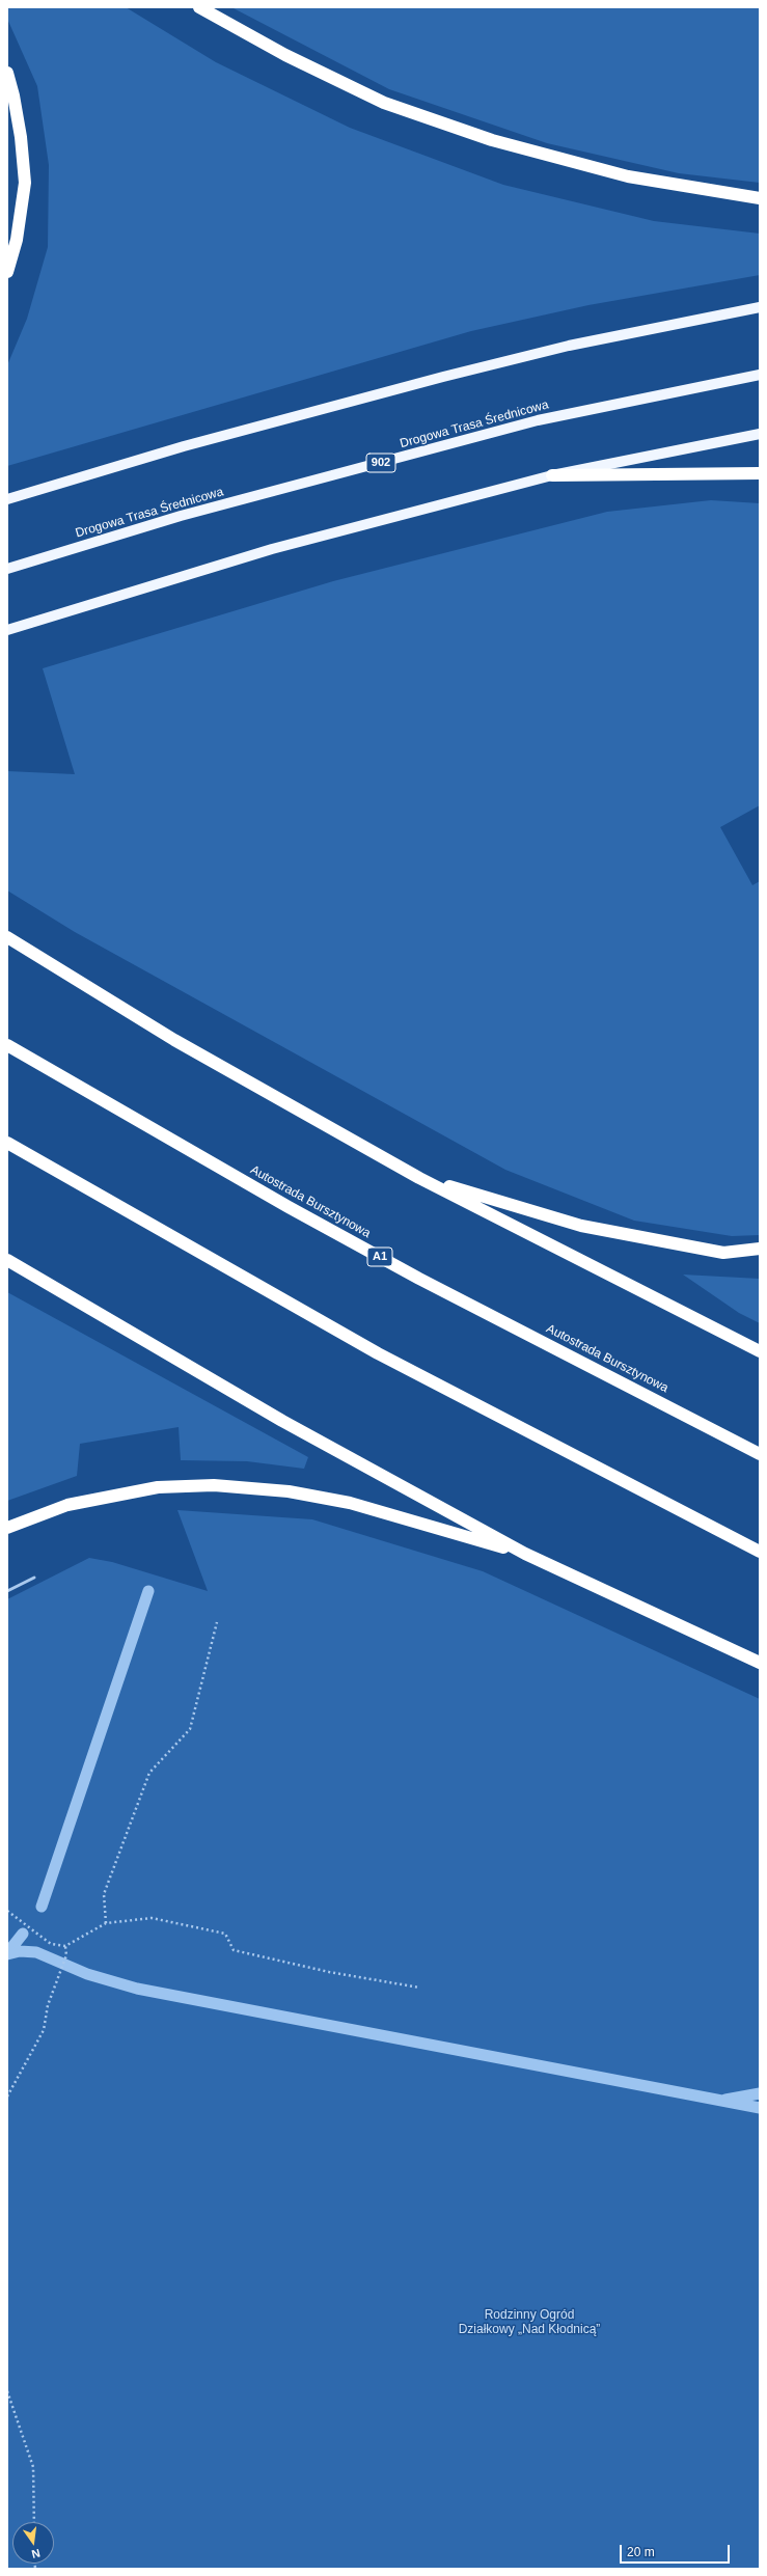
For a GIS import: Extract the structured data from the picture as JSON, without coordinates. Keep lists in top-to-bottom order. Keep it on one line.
{"streets":{"highway":["Autostrada Bursztynowa","A1"],"main road":["Drogowa Trasa Średnicowa","902"]},"parks":["Rodzinny Ogród Działkowy „Nad Kłodnicą”"],"scale_bar":"20 m","north":"bottom"}
